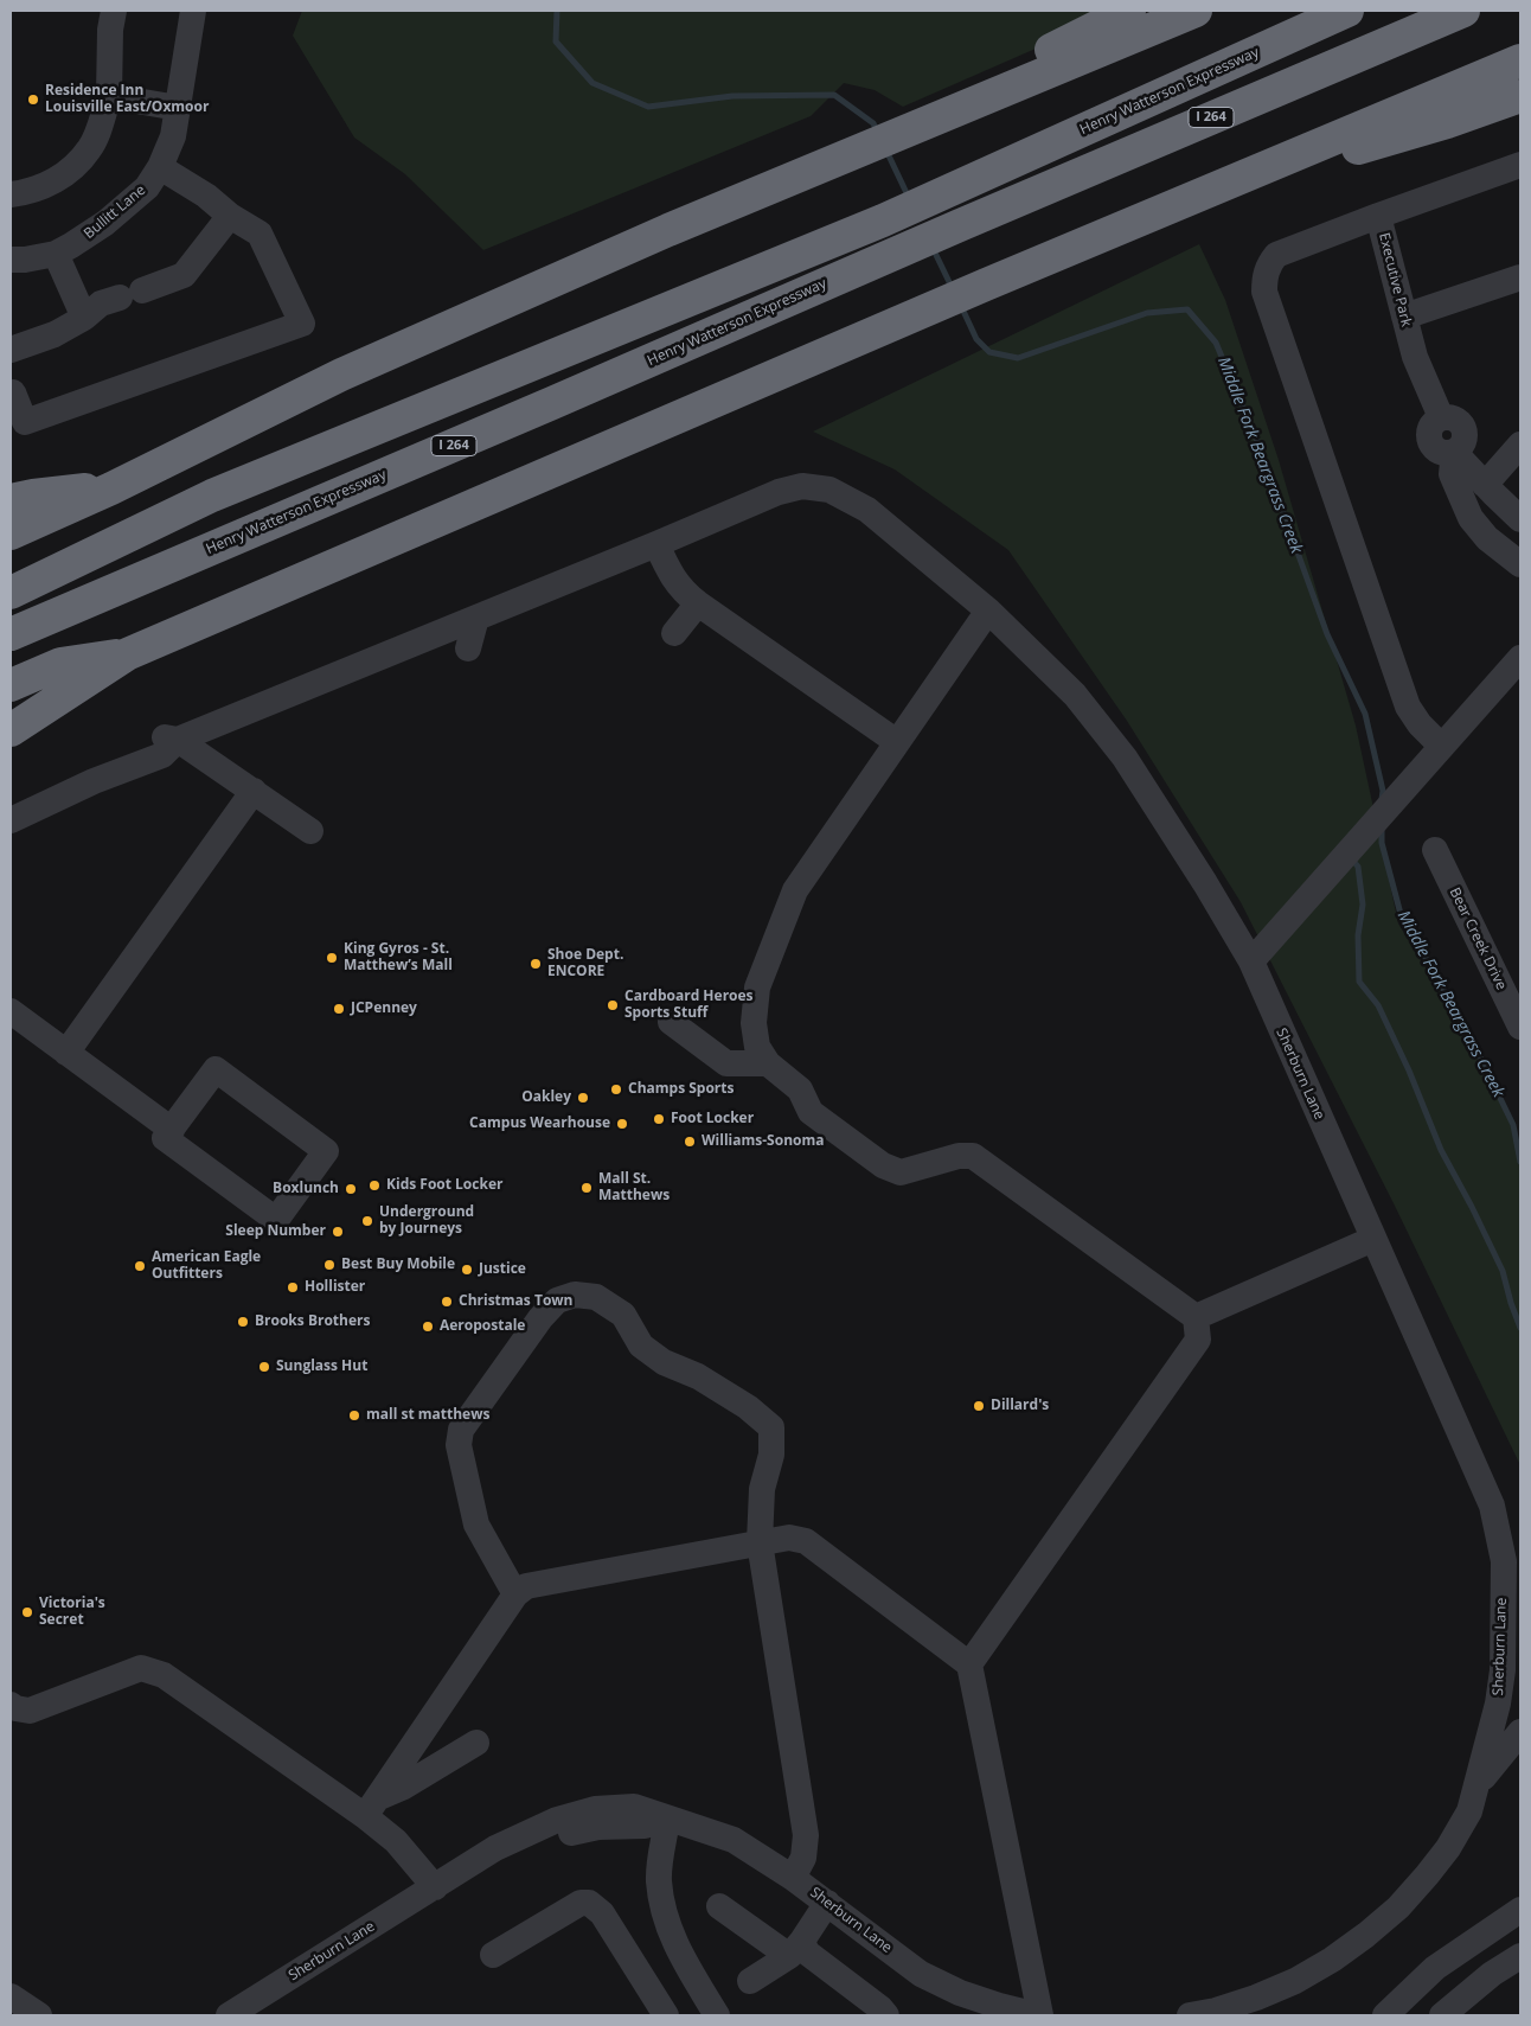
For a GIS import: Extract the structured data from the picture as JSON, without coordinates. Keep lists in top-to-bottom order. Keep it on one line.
{"streets":{"highway":["Henry Watterson Expressway","I 264"],"street":["Bullitt Lane","Executive Park","Bear Creek Drive","Sherburn Lane"]},"water":["Middle Fork Beargrass Creek"],"places":["Residence Inn Louisville East/Oxmoor","King Gyros - St. Matthew’s Mall","Shoe Dept. ENCORE","Cardboard Heroes Sports Stuff","JCPenney","Champs Sports","Oakley","Foot Locker","Campus Wearhouse","Williams-Sonoma","Kids Foot Locker","Mall St. Matthews","Boxlunch","Underground by Journeys","Sleep Number","Best Buy Mobile","American Eagle Outfitters","Justice","Hollister","Christmas Town","Brooks Brothers","Aeropostale","Sunglass Hut","Dillard's","mall st matthews","Victoria's Secret"]}
